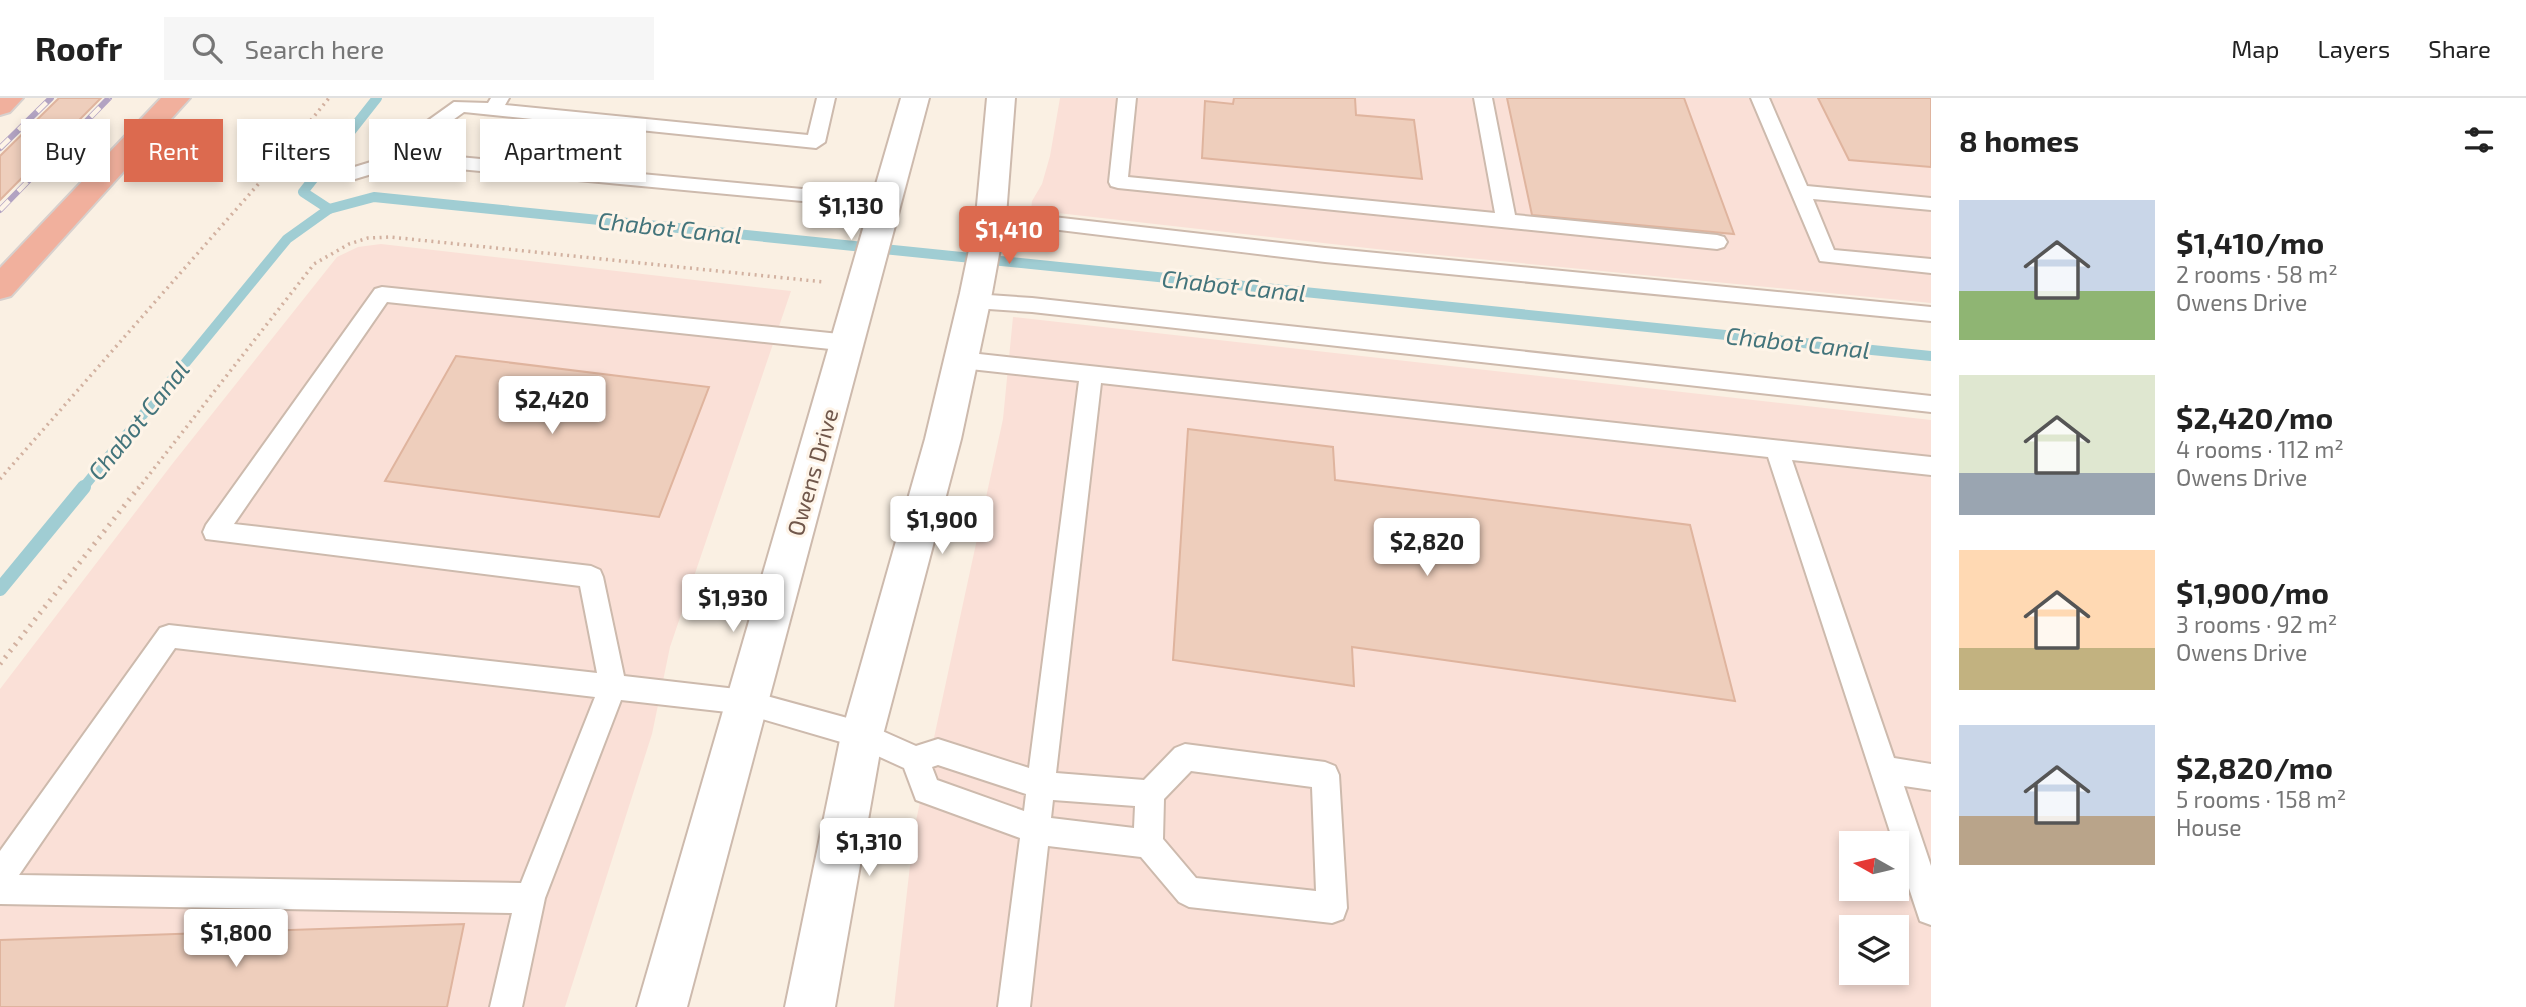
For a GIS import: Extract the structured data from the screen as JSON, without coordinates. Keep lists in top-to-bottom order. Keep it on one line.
{"streets":{"street":["Owens Drive"]},"water":["Chabot Canal"],"north":"left","page":{"header":"Roofr","search":"Search here","nav":["Map","Layers","Share"],"heading":"8 homes","chip":["Buy","Rent","Filters","New","Apartment"],"price":["$1,130","$1,410","$2,420","$1,900","$2,820","$1,930","$1,310","$1,800"],"list":[{"name":"$1,410/mo","note":"2 rooms · 58 m² · Owens Drive"},{"name":"$2,420/mo","note":"4 rooms · 112 m² · Owens Drive"},{"name":"$1,900/mo","note":"3 rooms · 92 m² · Owens Drive"},{"name":"$2,820/mo","note":"5 rooms · 158 m² · House"}]}}
